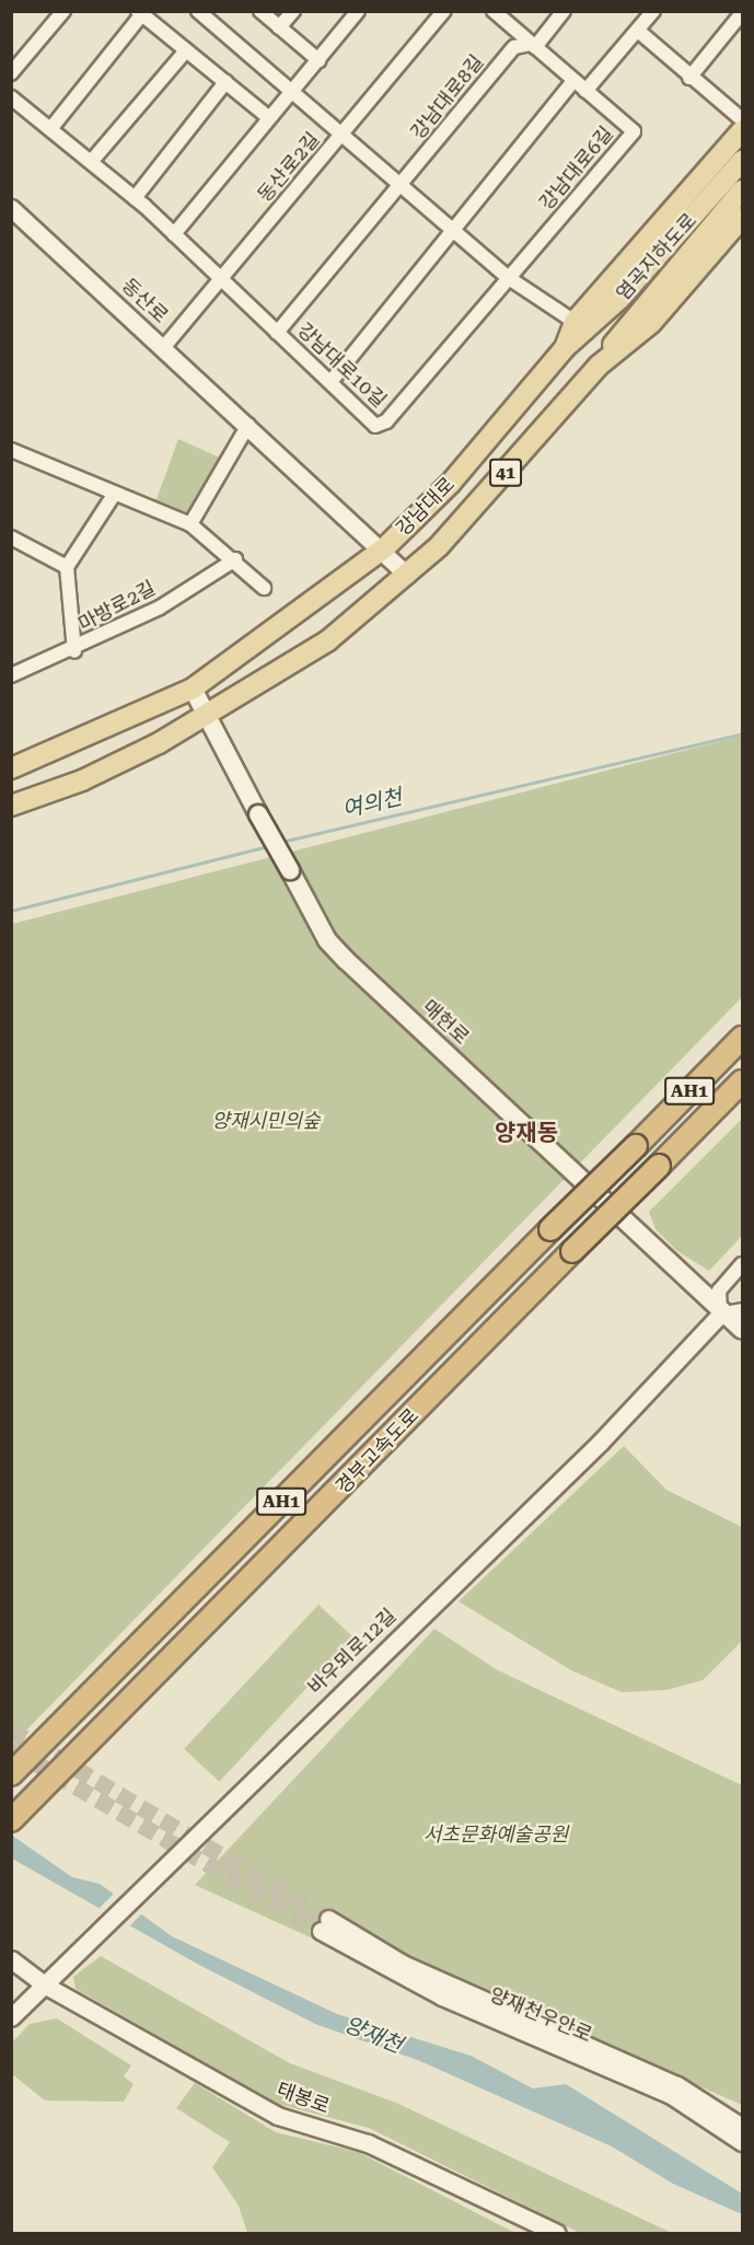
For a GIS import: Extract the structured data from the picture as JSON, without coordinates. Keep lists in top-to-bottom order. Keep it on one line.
{"streets":{"highway":["AH1","경부고속도로"],"main road":["염곡지하도로","41","강남대로","매헌로"],"street":["강남대로8길","동산로2길","강남대로6길","동산로","강남대로10길","마방로2길","바우뫼로12길","양재천우안로","태봉로"]},"crossings":[["강남대로8길","강남대로6길"],["강남대로8길","강남대로10길"],["동산로2길","동산로"],["동산로2길","강남대로10길"],["강남대로6길","강남대로10길"],["염곡지하도로","강남대로"],["동산로","강남대로"],["강남대로","매헌로"],["매헌로","바우뫼로12길"],["바우뫼로12길","태봉로"]],"districts":["양재동"],"water":["여의천","양재천"],"parks":["양재시민의숲","서초문화예술공원"]}
